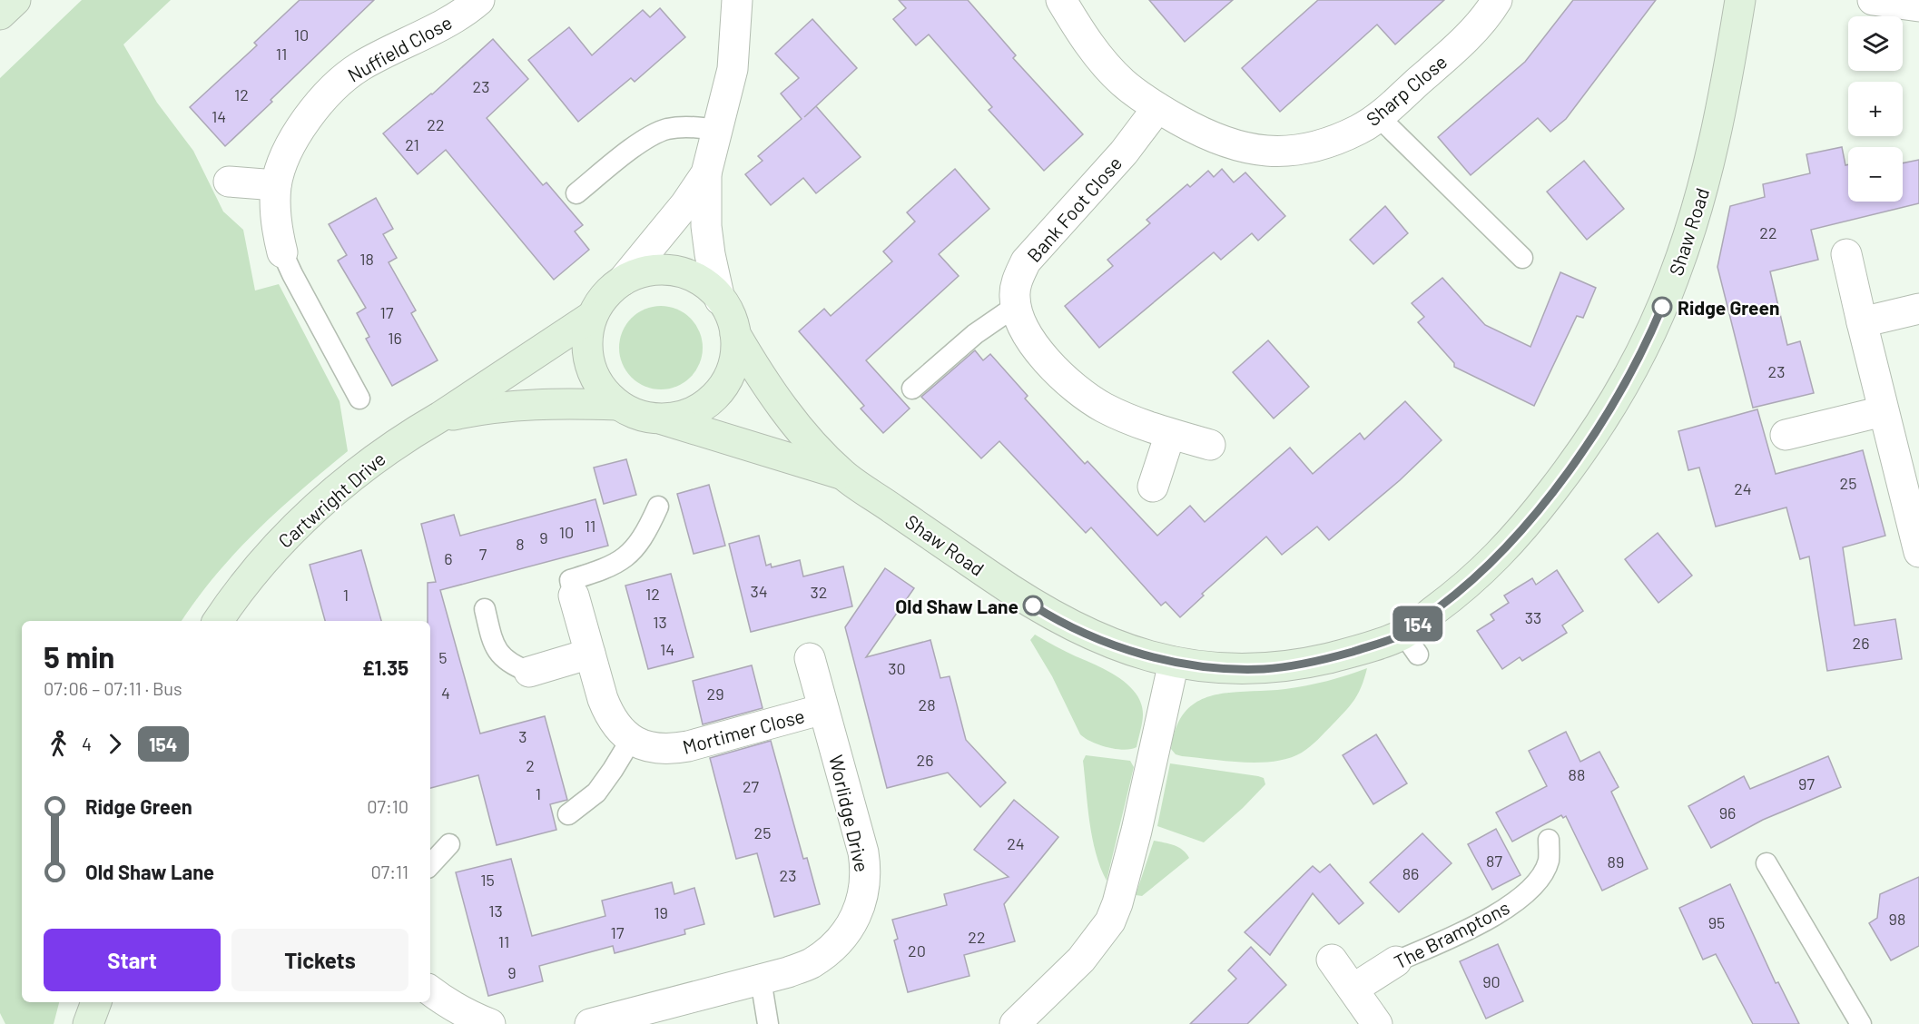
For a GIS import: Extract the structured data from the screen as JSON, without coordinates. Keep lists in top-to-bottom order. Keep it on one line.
{"streets":{"street":["Nuffield Close","Sharp Close","Bank Foot Close","Shaw Road","Cartwright Drive","Mortimer Close","Worlidge Drive","The Bramptons"]},"crossings":[["Sharp Close","Bank Foot Close"],["Shaw Road","Cartwright Drive"],["Mortimer Close","Worlidge Drive"]],"places":["Ridge Green","Old Shaw Lane"],"lines":["bus line 154"],"house_numbers":["10","11","23","12","14","22","21","22","18","17","16","23","25","24","11","10","9","8","7","6","34","32","12","1","33","13","26","14","5","30","4","29","28","3","26","2","88","97","27","1","96","25","24","87","89","86","23","15","13","19","98","95","17","22","11","20","9","90"],"page":{"on_map":"154","map_buttons":["+","−"],"heading":["5 min","07:06 – 07:11 · Bus","£1.35"],"legs":["4","154"],"list":[{"name":"Ridge Green","value":"07:10"},{"name":"Old Shaw Lane","value":"07:11"}],"buttons":["Start","Tickets"]}}
